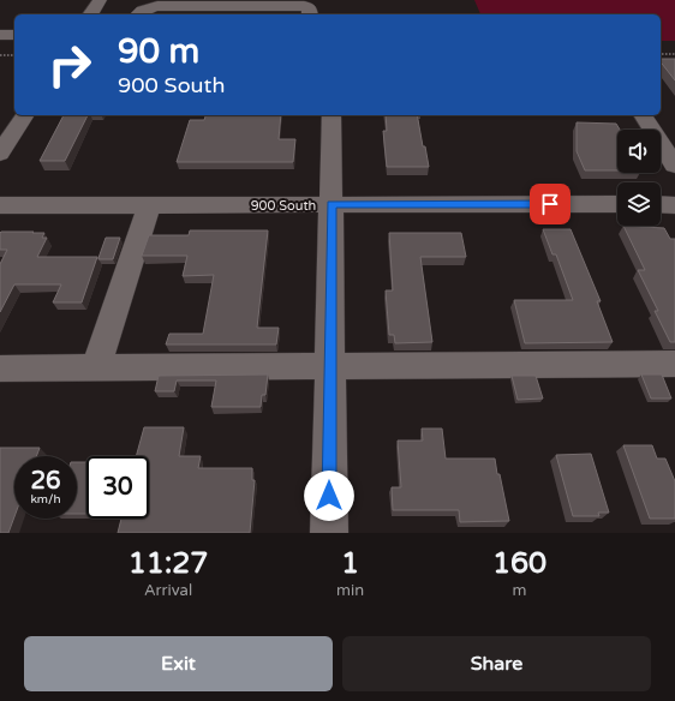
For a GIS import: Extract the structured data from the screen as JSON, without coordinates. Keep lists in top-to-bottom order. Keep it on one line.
{"streets":{"street":["900 South"]},"page":{"turn":["90 m","900 South"],"speed":"26 km/h","limit":"30","eta":["11:27","Arrival","1","min","160","m"],"buttons":["Exit","Share"]}}
